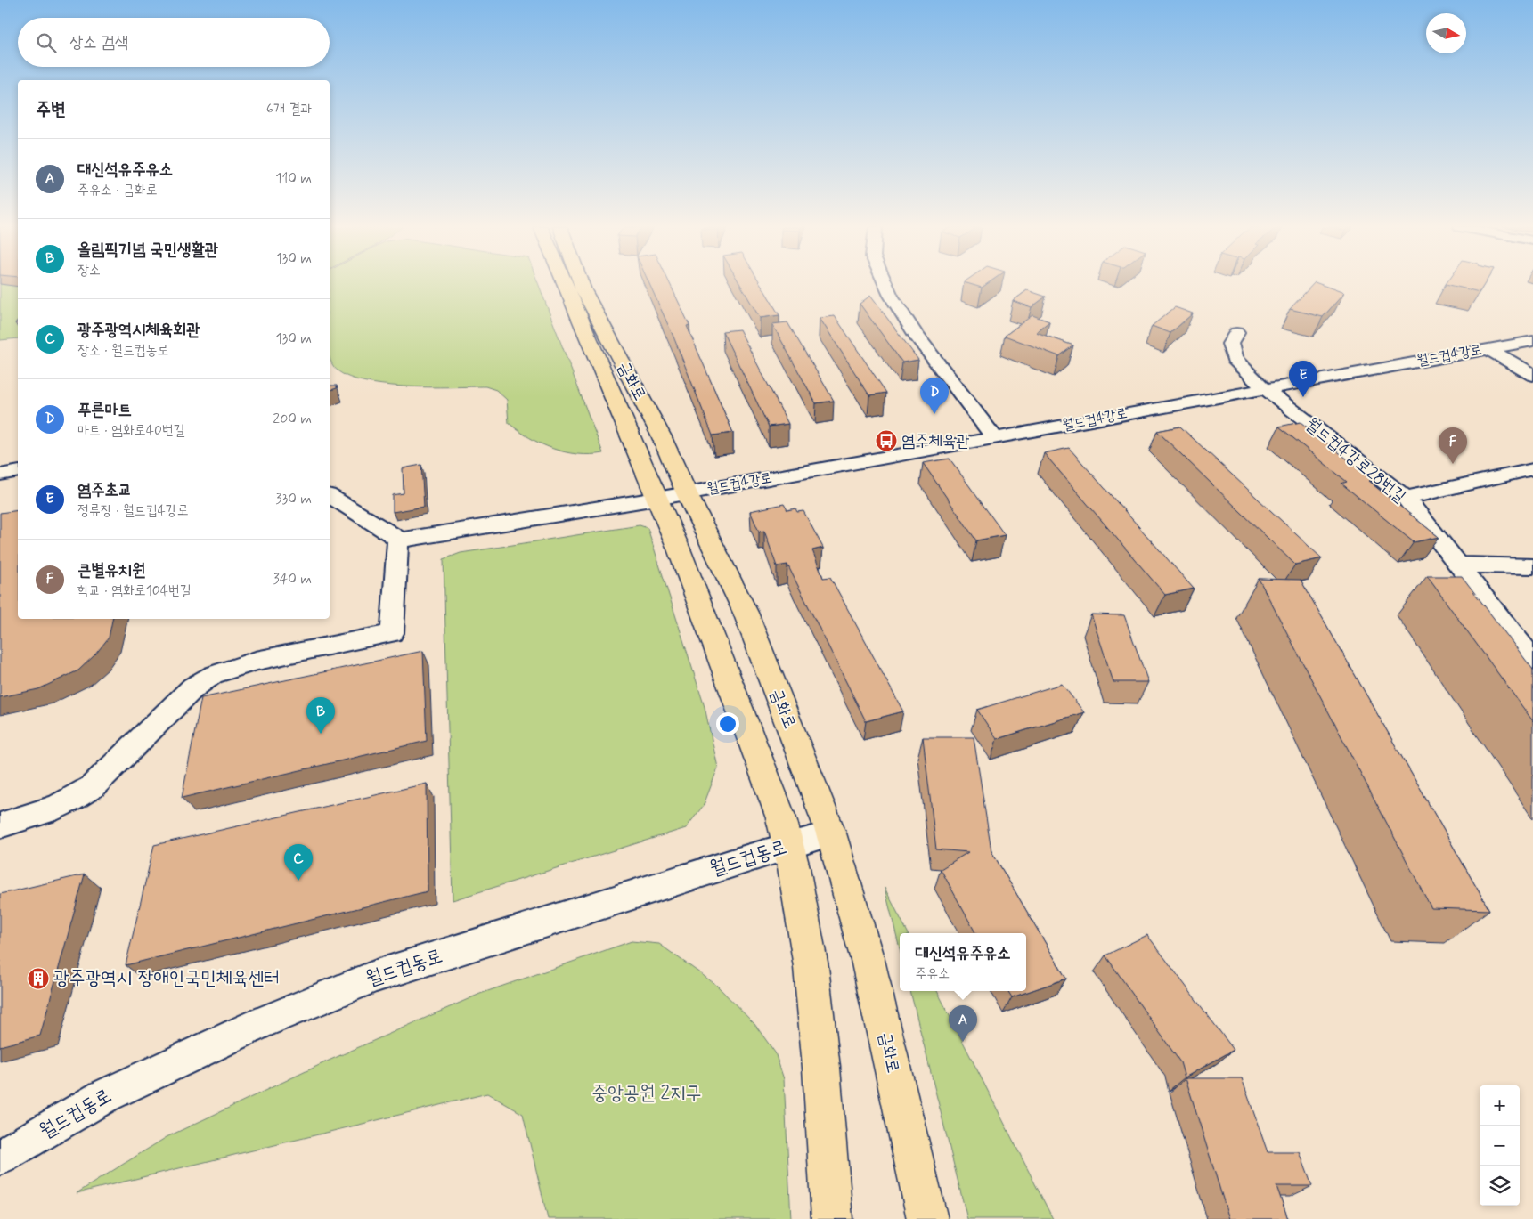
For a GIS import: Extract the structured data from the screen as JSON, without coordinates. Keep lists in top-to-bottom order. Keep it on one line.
{"streets":{"main road":["금화로"],"street":["월드컵4강로","월드컵4강로28번길","월드컵동로"]},"crossings":[["월드컵4강로","금화로"],["월드컵4강로","월드컵4강로28번길"],["금화로","월드컵동로"]],"parks":["중앙공원 2지구"],"places":{"bus stop":["염주체육관"],"building":["광주광역시 장애인국민체육센터"]},"north":"right","page":{"search":"장소 검색","heading":["주변","6개 결과"],"list":[{"mark":"A","name":"대신석유주유소","note":"주유소 · 금화로","value":"110 m"},{"mark":"B","name":"올림픽기념 국민생활관","note":"장소","value":"130 m"},{"mark":"C","name":"광주광역시체육회관","note":"장소 · 월드컵동로","value":"130 m"},{"mark":"D","name":"푸른마트","note":"마트 · 염화로40번길","value":"200 m"},{"mark":"E","name":"염주초교","note":"정류장 · 월드컵4강로","value":"330 m"},{"mark":"F","name":"큰별유치원","note":"학교 · 염화로104번길","value":"340 m"}],"pins":["E","D","F","B","C","A"],"popup":["대신석유주유소","주유소"],"map_buttons":["+","−"]}}
